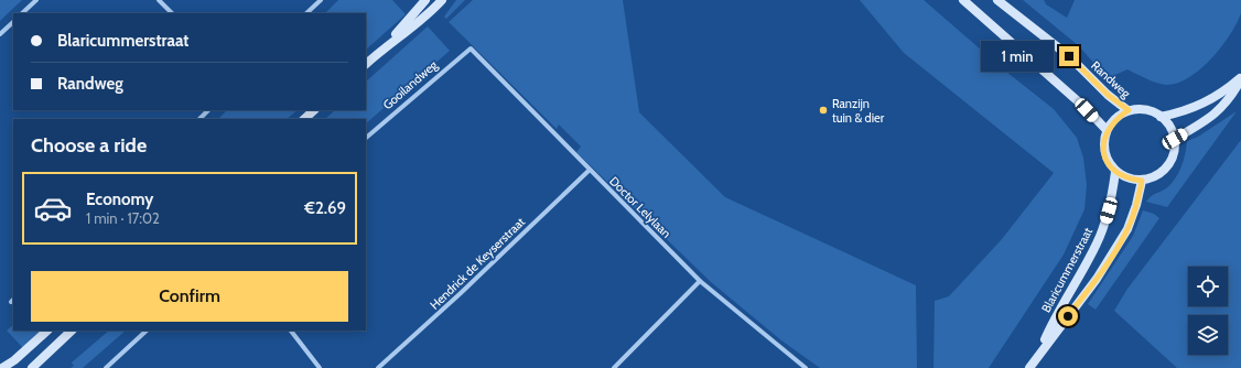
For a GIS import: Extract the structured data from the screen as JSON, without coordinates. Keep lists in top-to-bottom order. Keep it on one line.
{"streets":{"main road":["Randweg","Blaricummerstraat"],"street":["Gooilandweg","Doctor Lelylaan","Hendrick de Keyserstraat"]},"crossings":[["Randweg","Blaricummerstraat"],["Gooilandweg","Doctor Lelylaan"],["Doctor Lelylaan","Hendrick de Keyserstraat"]],"places":["Ranzijn tuin & dier"],"page":{"banner":["Blaricummerstraat","Randweg"],"bubble":"1 min","heading":"Choose a ride","list":[{"name":"Economy","note":"1 min · 17:02","value":"€2.69"}],"buttons":"Confirm"}}
